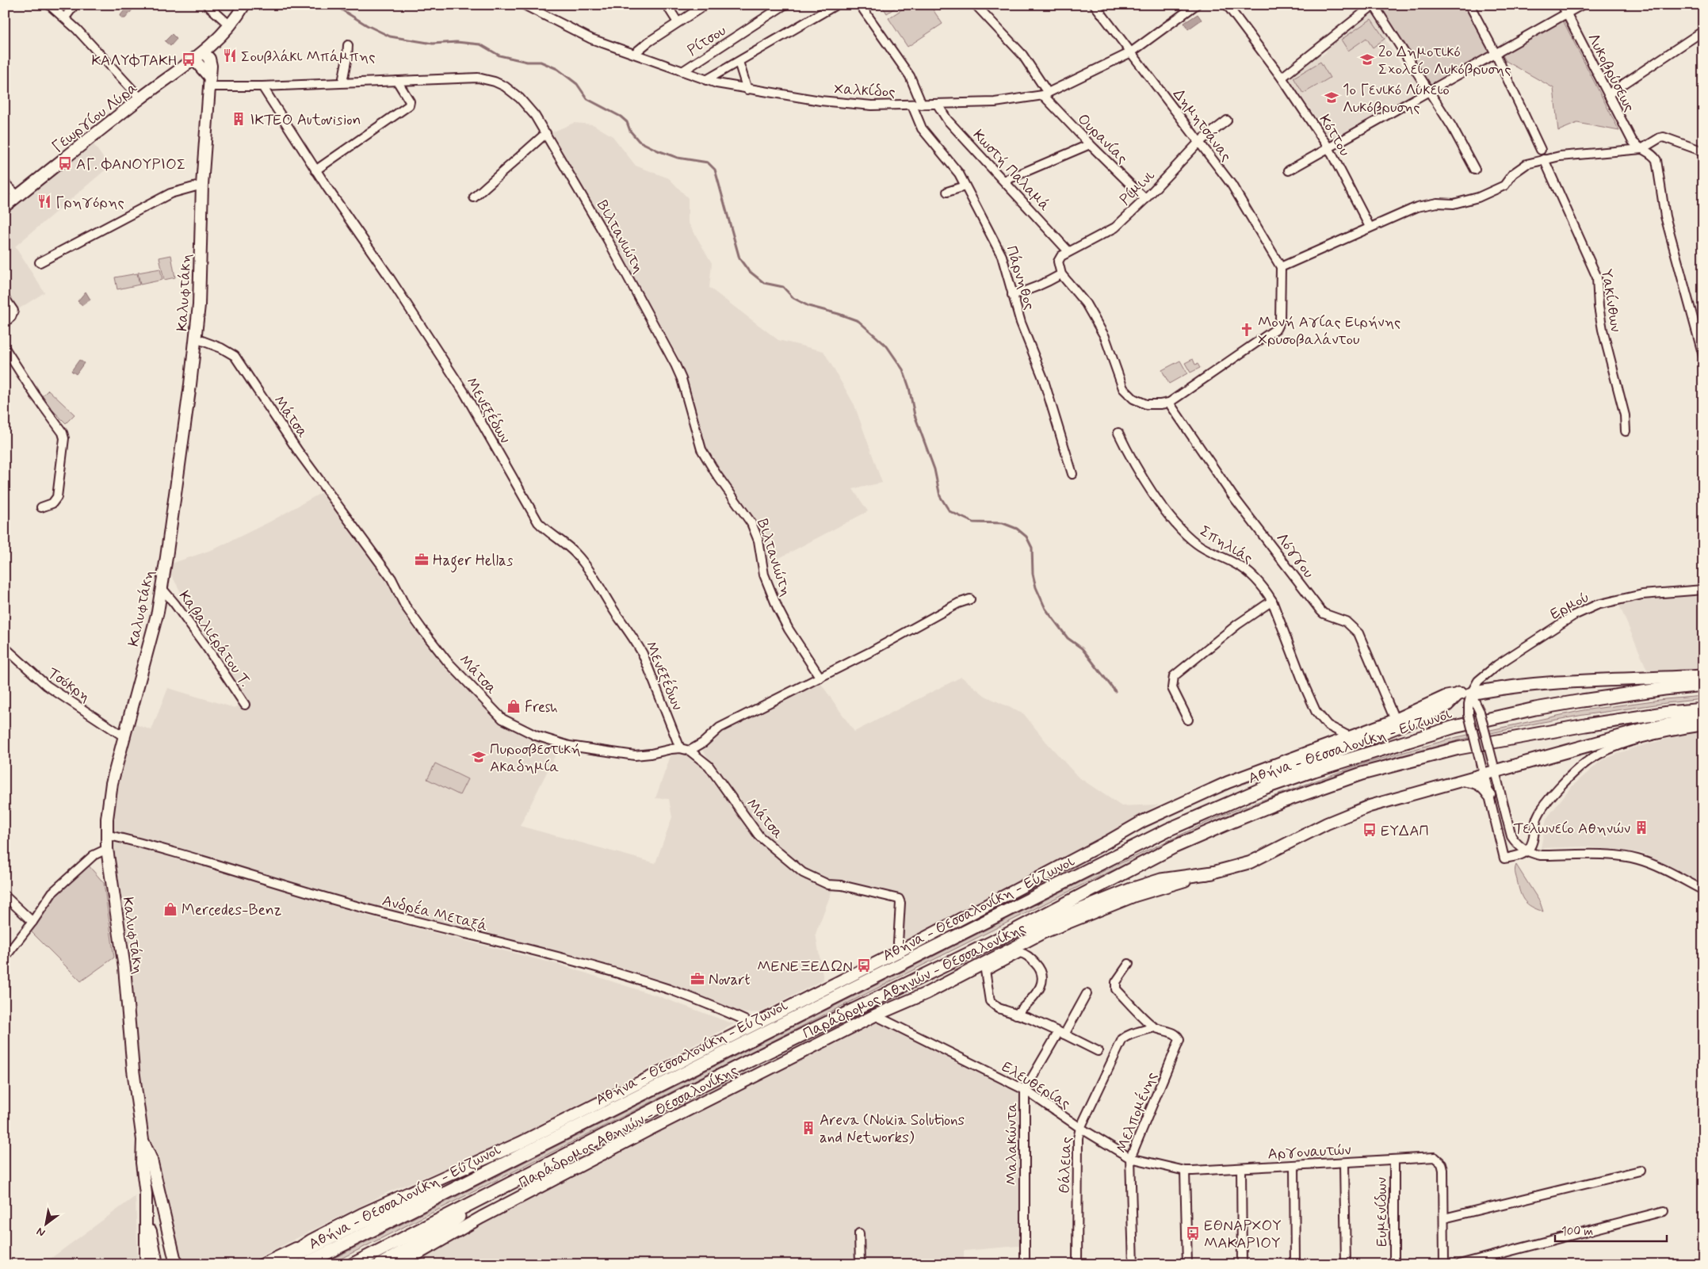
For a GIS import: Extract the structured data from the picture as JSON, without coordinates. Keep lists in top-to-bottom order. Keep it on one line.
{"streets":{"highway":["Αθήνα - Θεσσαλονίκη - Εύζωνοι"],"main road":["Γεωργίου Λύρα","Καλυφτάκη","Παράδρομος Αθηνών - Θεσσαλονίκης"],"street":["Ρίτσου","Λυκοβρύσεως","Χαλκίδος","Δημητσάνας","Κόττου","Ουρανίας","Κωστή Παλαμά","Ρίμινι","Βιλτανιώτη","Πάρνηθος","Υακίνθων","Μενεξέδων","Μάτσα","Σπηλιάς","Λόγγου","Ερμού","Καβαλιεράτου Τ.","Τσόκρη","Ανδρέα Μεταξά","Ελευθερίας","Μελπομένης","Μαλακώντα","Αργοναυτών","Θάλειας","Ευμενίδων"]},"crossings":[["Ρίτσου","Χαλκίδος"],["Χαλκίδος","Δημητσάνας"],["Χαλκίδος","Ουρανίας"],["Χαλκίδος","Κωστή Παλαμά"],["Χαλκίδος","Πάρνηθος"],["Γεωργίου Λύρα","Καλυφτάκη"],["Δημητσάνας","Ρίμινι"],["Ουρανίας","Ρίμινι"],["Κωστή Παλαμά","Ρίμινι"],["Βιλτανιώτη","Καλυφτάκη"],["Βιλτανιώτη","Μενεξέδων"],["Καλυφτάκη","Μάτσα"],["Καλυφτάκη","Καβαλιεράτου Τ."],["Καλυφτάκη","Τσόκρη"],["Καλυφτάκη","Ανδρέα Μεταξά"],["Μενεξέδων","Μάτσα"],["Μάτσα","Παράδρομος Αθηνών - Θεσσαλονίκης"],["Σπηλιάς","Παράδρομος Αθηνών - Θεσσαλονίκης"],["Λόγγου","Παράδρομος Αθηνών - Θεσσαλονίκης"],["Ερμού","Παράδρομος Αθηνών - Θεσσαλονίκης"],["Ανδρέα Μεταξά","Παράδρομος Αθηνών - Θεσσαλονίκης"],["Παράδρομος Αθηνών - Θεσσαλονίκης","Ελευθερίας"],["Ελευθερίας","Μελπομένης"],["Ελευθερίας","Μαλακώντα"],["Ελευθερίας","Αργοναυτών"],["Ελευθερίας","Θάλειας"],["Μελπομένης","Θάλειας"],["Αργοναυτών","Ευμενίδων"]],"places":{"restaurant":["Σουβλάκι Μπάμπης","Γρηγόρης"],"bus stop":["ΚΑΛΥΦΤΑΚΗ","ΑΓ. ΦΑΝΟΥΡΙΟΣ","ΕΥΔΑΠ","ΜΕΝΕΞΕΔΩΝ","ΕΘΝΑΡΧΟΥ ΜΑΚΑΡΙΟΥ"],"school or university":["2ο Δημοτικό Σχολείο Λυκόβρυσης","1ο Γενικό Λύκειο Λυκόβρυσης","Πυροσβεστική Ακαδημία"],"building":["ΙΚΤΕΟ Autovision","Τελωνείο Αθηνών","Areva (Nokia Solutions and Networks)"],"church":["Μονή Αγίας Ειρήνης Χρυσοβαλάντου"],"office":["Hager Hellas","Novart"],"shop":["Fresh","Mercedes-Benz"]},"scale_bar":"100 m","north":"bottom left"}
